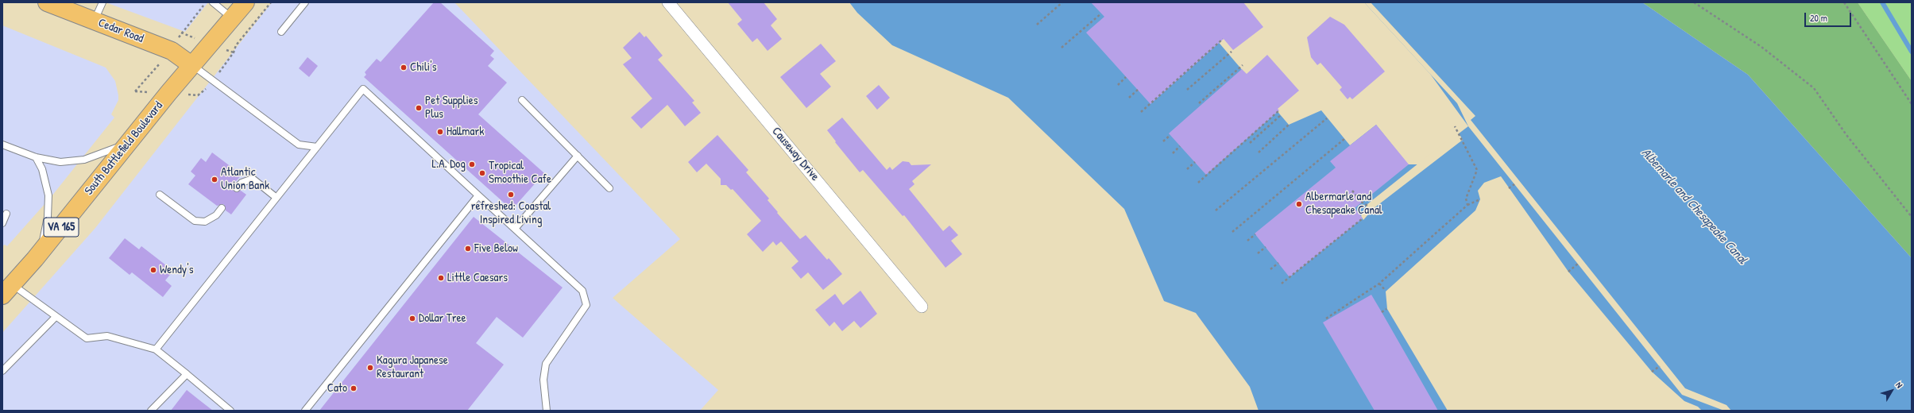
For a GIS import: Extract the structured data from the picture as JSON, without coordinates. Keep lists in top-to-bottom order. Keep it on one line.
{"streets":{"main road":["Cedar Road","South Battlefield Boulevard","VA 165"],"street":["Causeway Drive"]},"crossings":[["Cedar Road","South Battlefield Boulevard"]],"water":["Albemarle and Chesapeake Canal"],"places":["Chili's","Pet Supplies Plus","Hallmark","L.A. Dog","Tropical Smoothie Cafe","Atlantic Union Bank","refreshed: Coastal Inspired Living","Albermarle and Chesapeake Canal","Five Below","Wendy's","Little Caesars","Dollar Tree","Kagura Japanese Restaurant","Cato"],"scale_bar":"20 m","north":"top right"}
